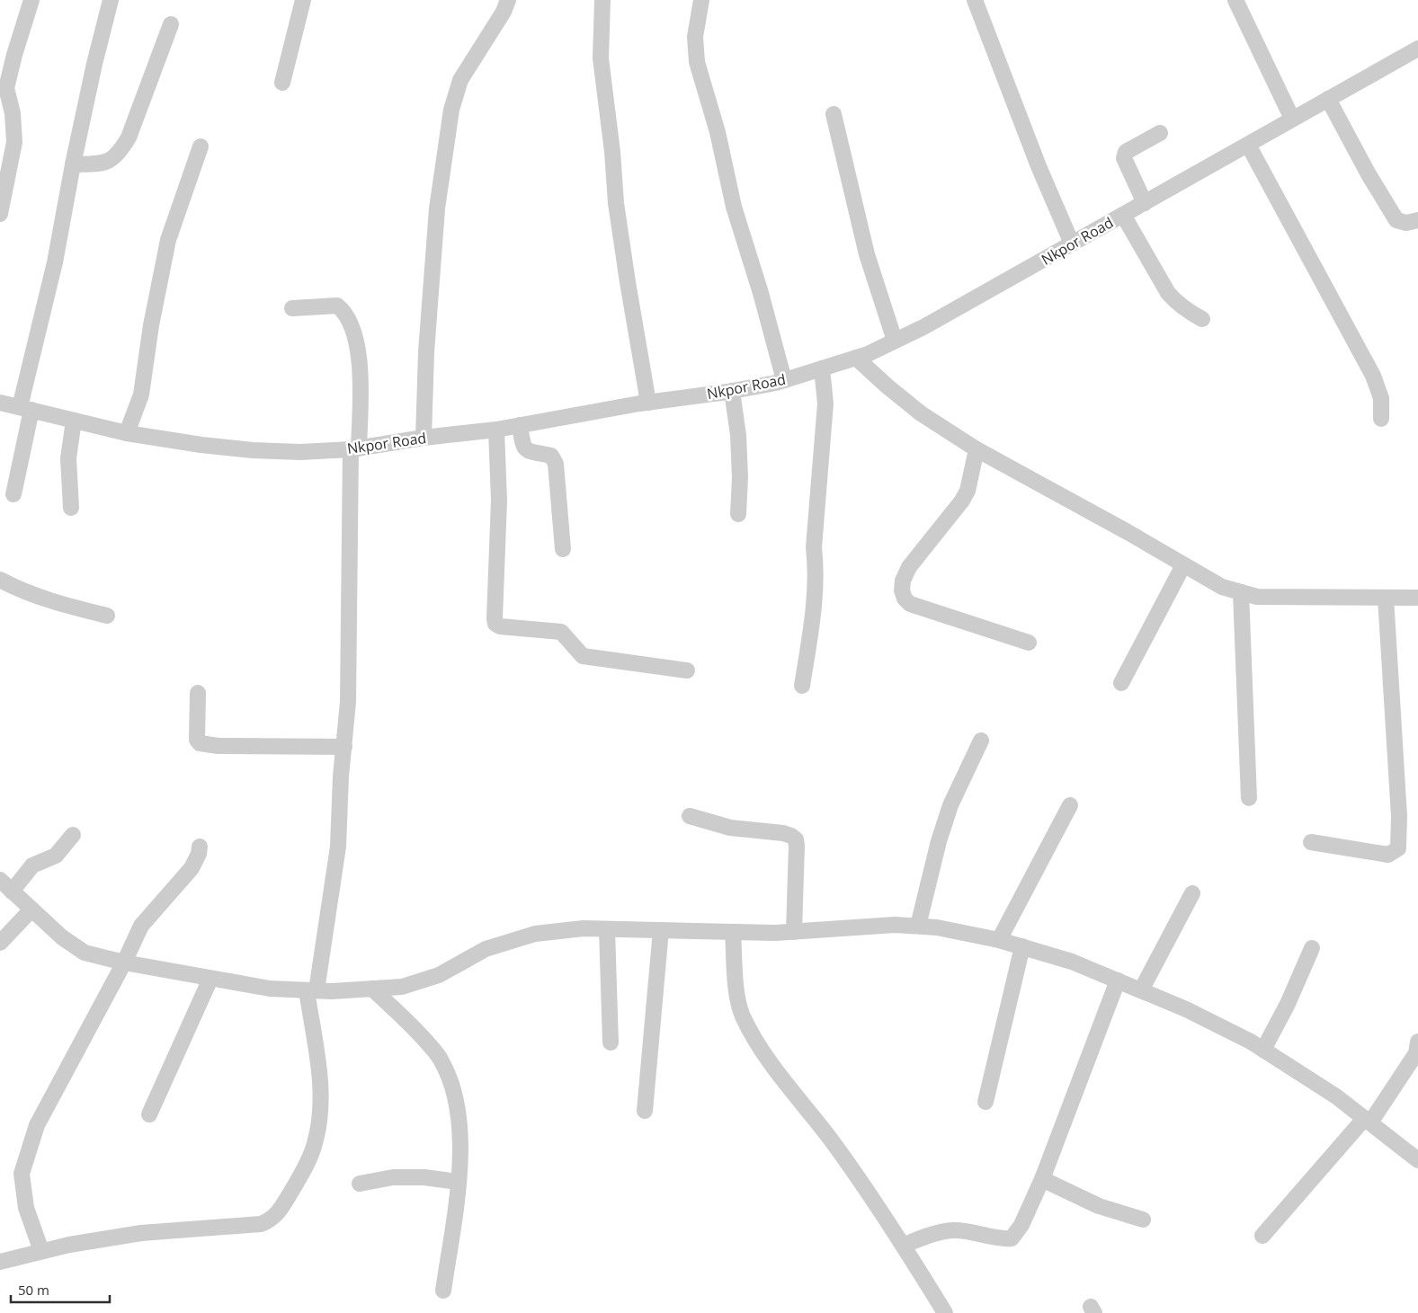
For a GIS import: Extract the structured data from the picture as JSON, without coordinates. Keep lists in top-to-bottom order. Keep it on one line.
{"streets":{"street":["Nkpor Road"]},"scale_bar":"50 m"}
